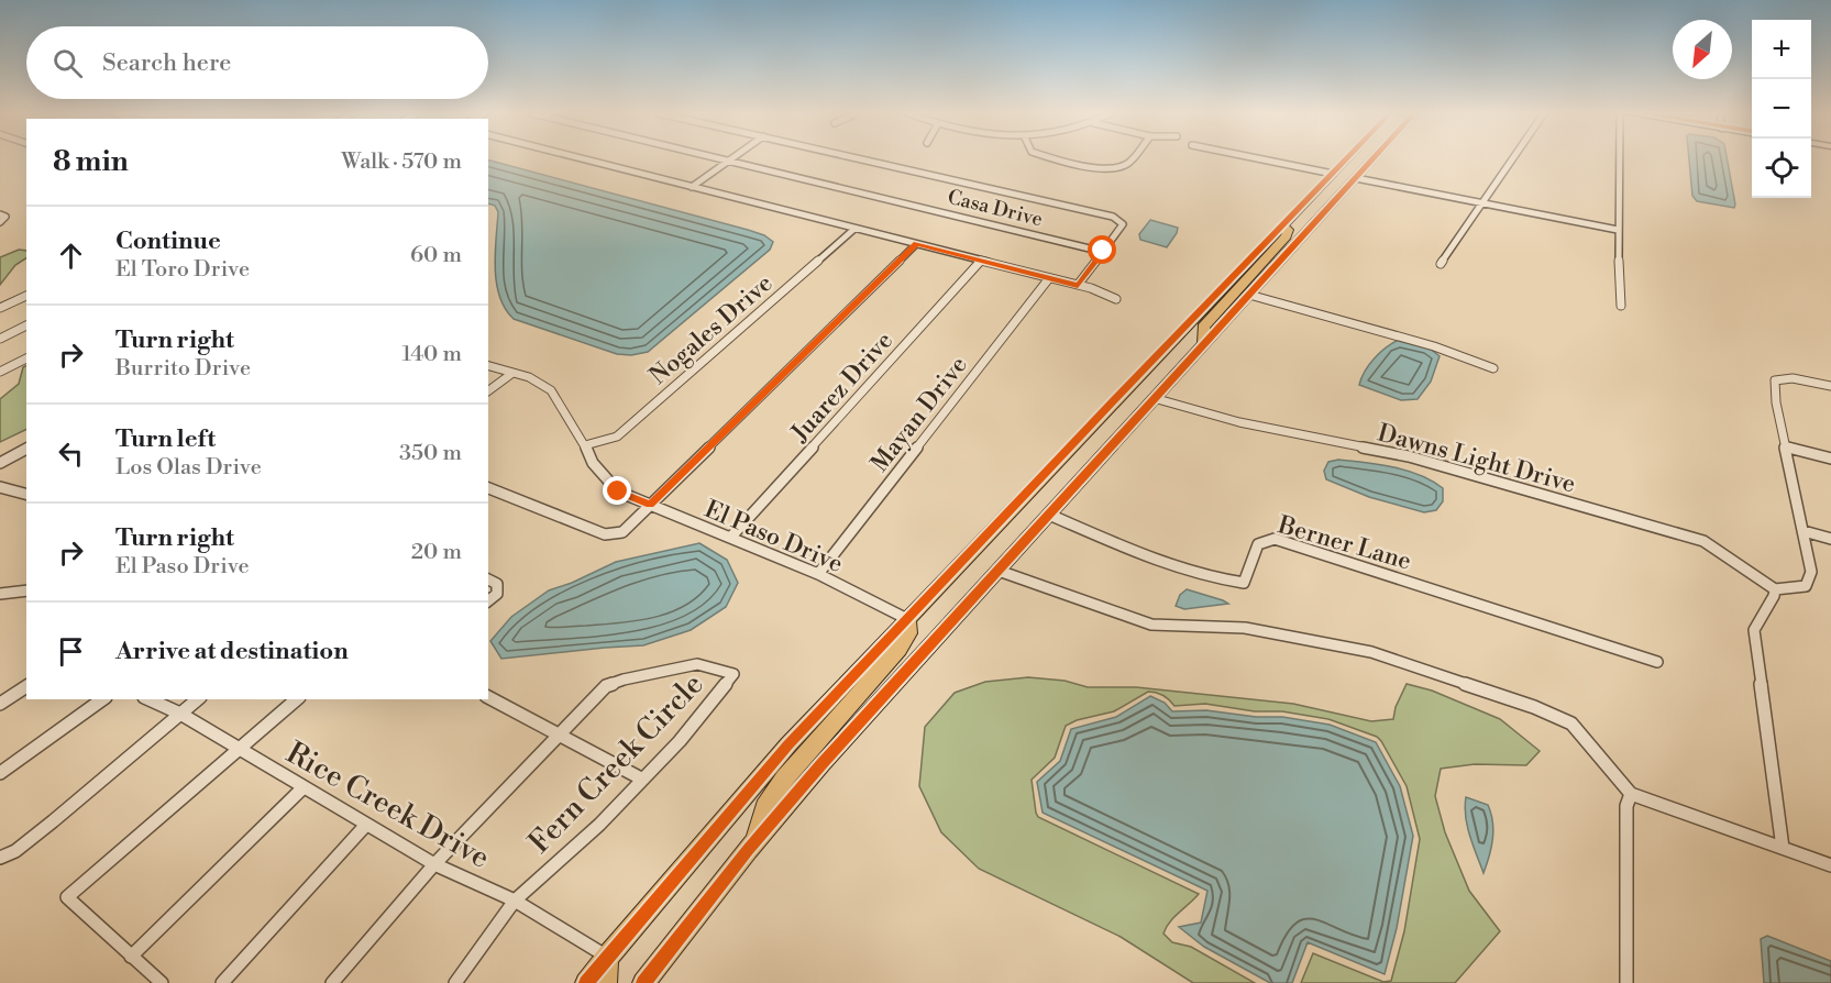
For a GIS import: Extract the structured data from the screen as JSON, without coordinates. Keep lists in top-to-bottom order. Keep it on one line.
{"streets":{"street":["Casa Drive","Nogales Drive","Juarez Drive","Mayan Drive","Dawns Light Drive","El Paso Drive","Berner Lane","Fern Creek Circle","Rice Creek Drive"]},"crossings":[["Nogales Drive","El Paso Drive"],["Juarez Drive","El Paso Drive"],["Mayan Drive","El Paso Drive"],["Fern Creek Circle","Rice Creek Drive"]],"north":"bottom left","page":{"map_buttons":["+","−"],"search":"Search here","heading":["8 min","Walk · 570 m"],"list":[["Continue","El Toro Drive","60 m"],["Turn right","Burrito Drive","140 m"],["Turn left","Los Olas Drive","350 m"],["Turn right","El Paso Drive","20 m"],"Arrive at destination"]}}
